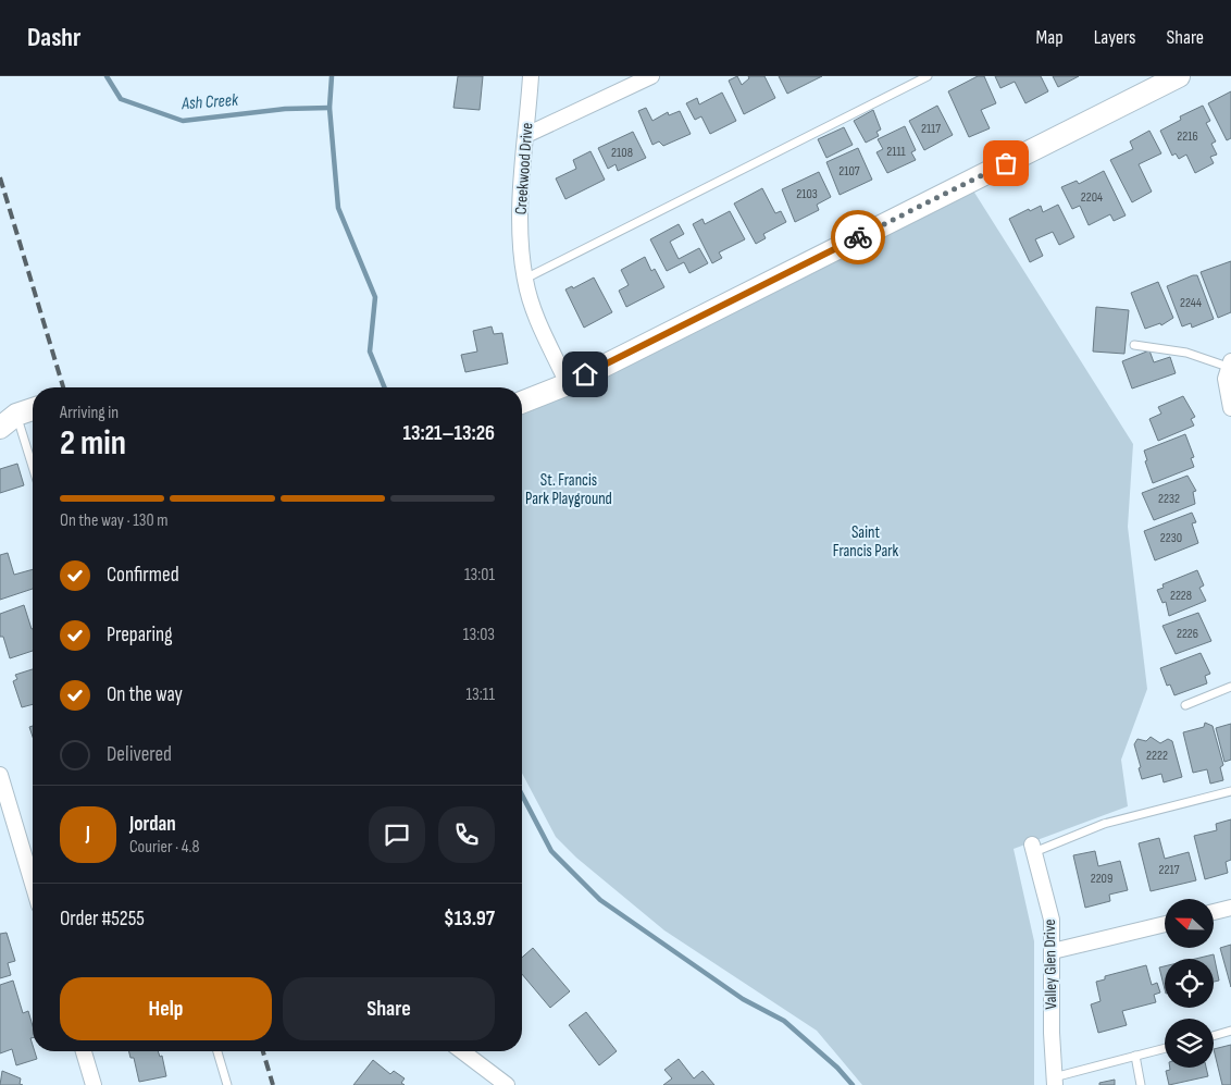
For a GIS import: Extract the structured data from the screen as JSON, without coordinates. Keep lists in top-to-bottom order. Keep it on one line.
{"streets":{"street":["Creekwood Drive","Valley Glen Drive"]},"water":["Ash Creek"],"parks":["St. Francis Park Playground","Saint Francis Park"],"house_numbers":["2117","2216","2111","2108","2107","2103","2204","2244","2232","2230","2228","2226","2222","2217","2209"],"north":"left","page":{"header":"Dashr","nav":["Map","Layers","Share"],"heading":["2 min","Arriving in","13:21–13:26"],"panel":["Jordan","Courier · 4.8","Order #5255","$13.97"],"bar":"On the way · 130 m","list":[["Confirmed","13:01"],["Preparing","13:03"],["On the way","13:11"],"Delivered"],"round":"J","buttons":["Help","Share"]}}
